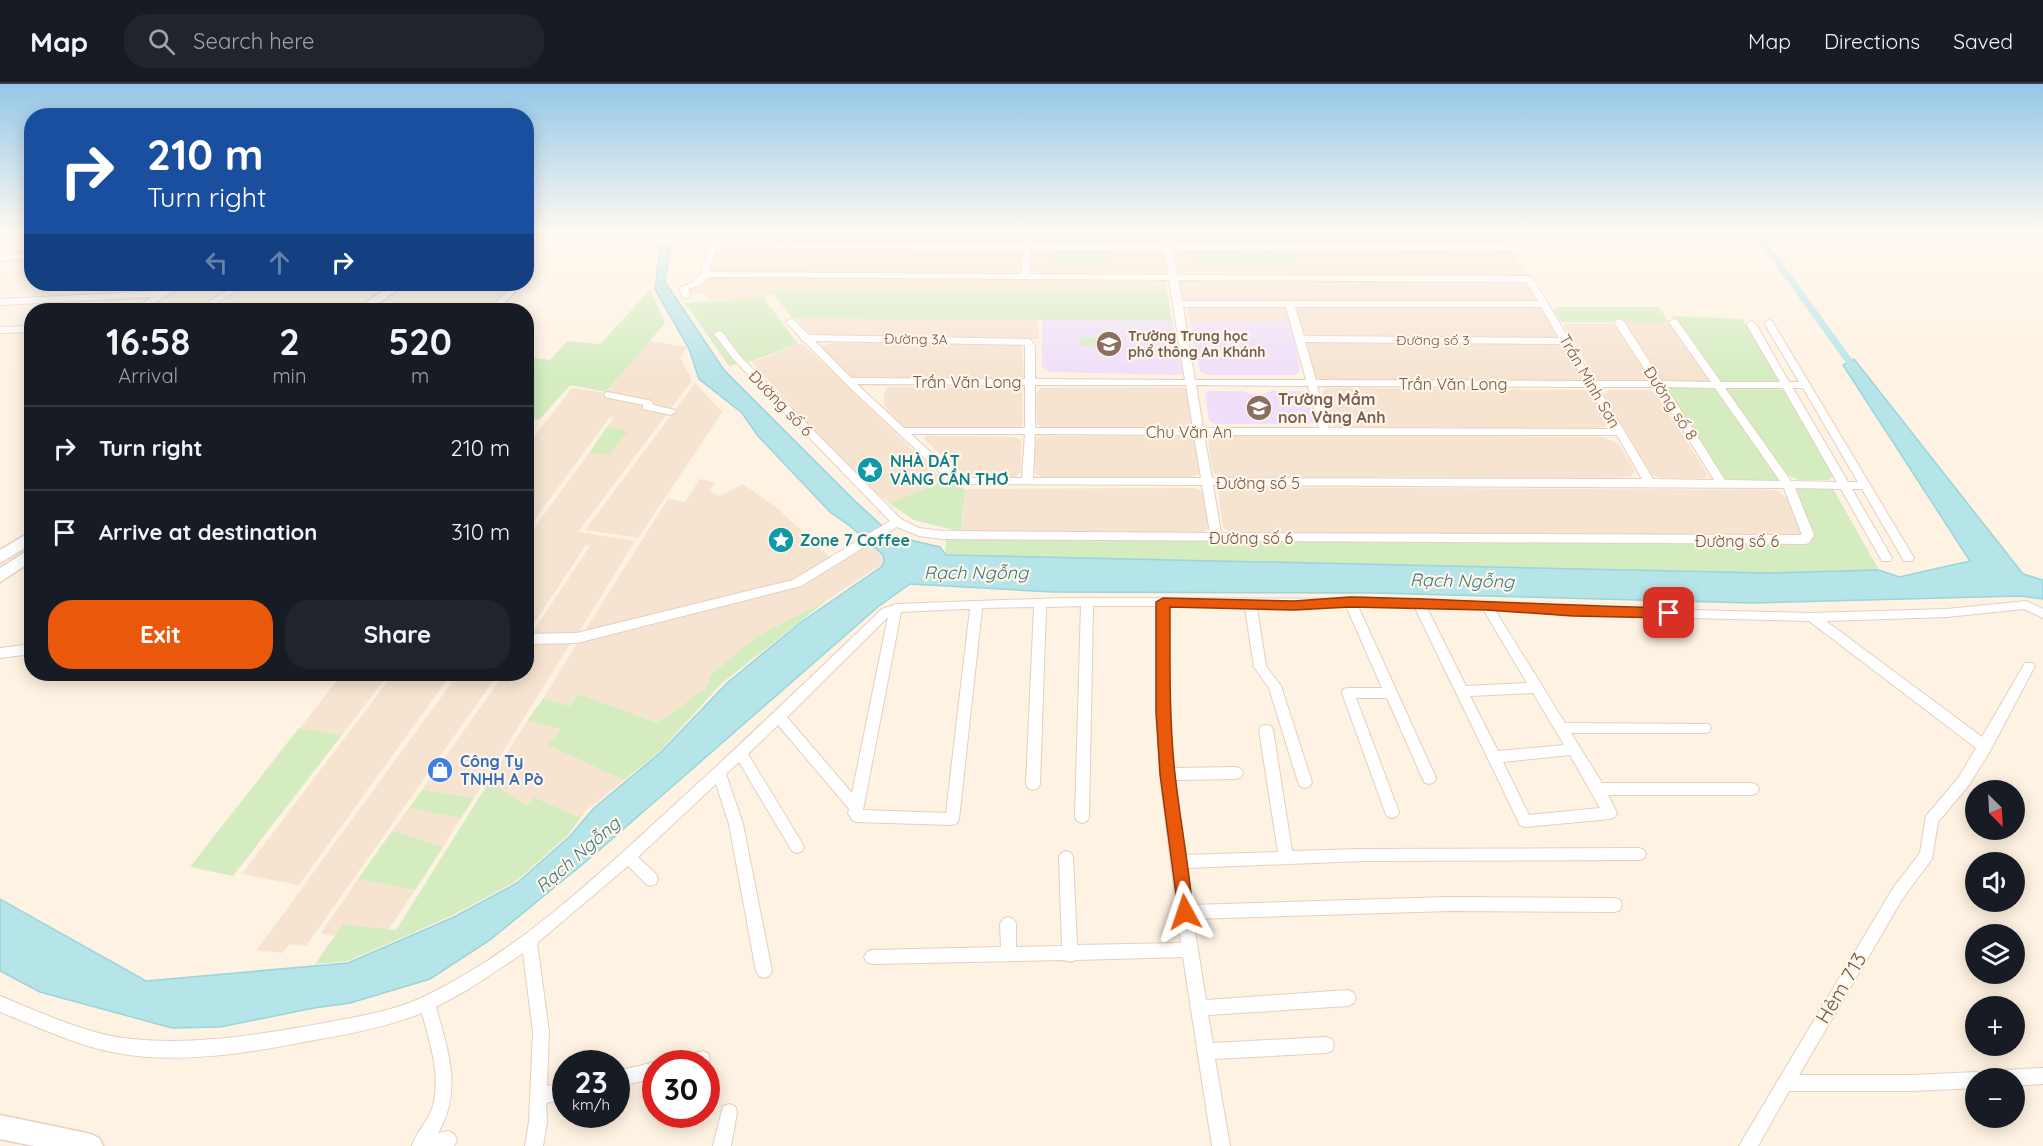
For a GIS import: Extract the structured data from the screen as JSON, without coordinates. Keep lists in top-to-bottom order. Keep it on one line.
{"streets":{"street":["Đường 3A","Đường số 3","Trần Minh Sơn","Trần Văn Long","Đường số 6","Đường số 8","Chu Văn An","Đường số 5","Hẻm 713"]},"crossings":[["Đường 3A","Trần Văn Long"],["Đường 3A","Đường số 5"],["Đường số 3","Trần Minh Sơn"],["Trần Minh Sơn","Trần Văn Long"],["Trần Minh Sơn","Chu Văn An"],["Trần Minh Sơn","Đường số 5"],["Trần Văn Long","Đường số 8"],["Trần Văn Long","Đường số 5"],["Đường số 6","Đường số 5"],["Đường số 8","Đường số 5"],["Chu Văn An","Đường số 5"]],"water":["Rạch Ngỗng"],"places":{"school or university":["Trường Trung học phổ thông An Khánh","Trường Mầm non Vàng Anh"],"place":["NHÀ DÁT VÀNG CẦN THƠ","Zone 7 Coffee"],"shop":["Công Ty TNHH A Pò"]},"north":"bottom right","page":{"header":"Map","search":"Search here","nav":["Map","Directions","Saved"],"turn":["210 m","Turn right"],"eta":["16:58","Arrival","2","min","520","m"],"list":[{"name":"Turn right","value":"210 m"},{"name":"Arrive at destination","value":"310 m"}],"buttons":["Exit","Share"],"map_buttons":["+","−"],"speed":"23 km/h","limit":"30"}}
